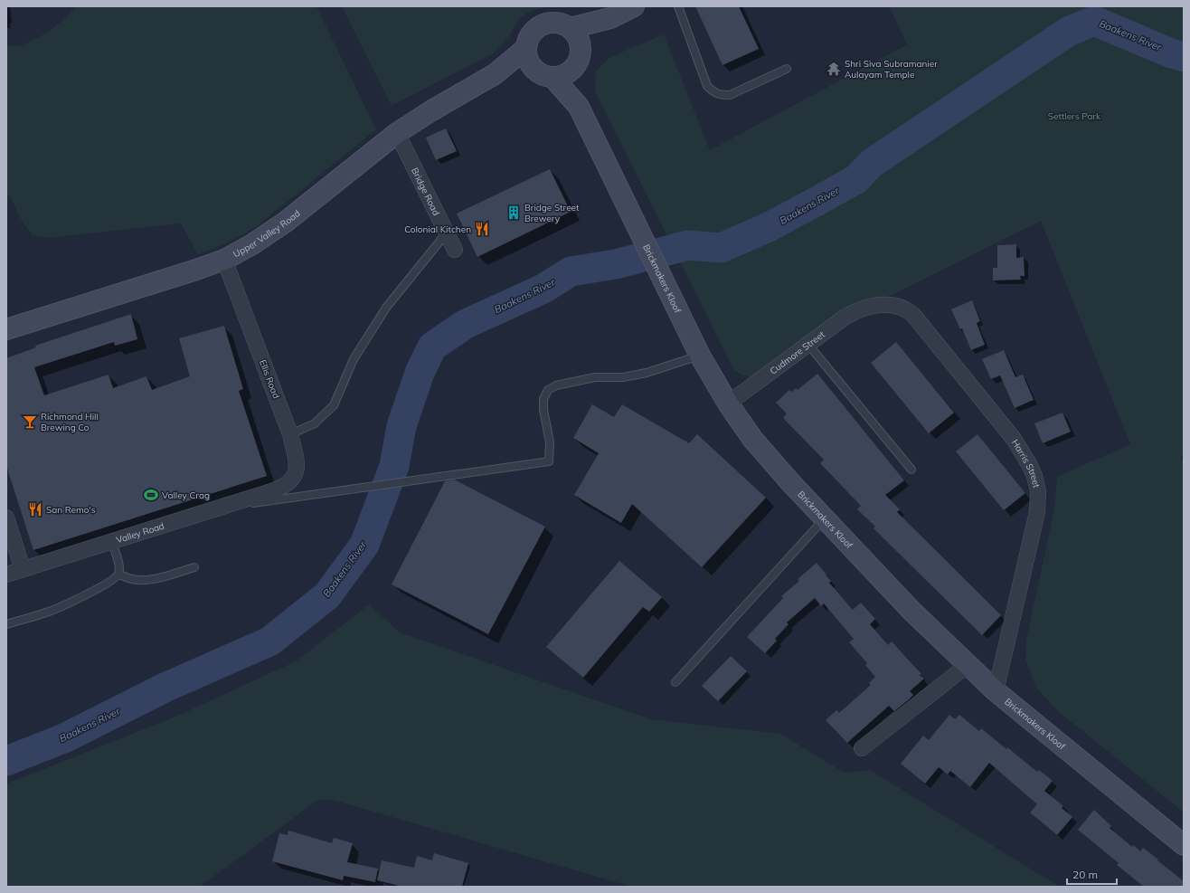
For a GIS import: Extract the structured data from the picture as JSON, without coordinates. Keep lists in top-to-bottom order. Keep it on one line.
{"streets":{"street":["Bridge Road","Upper Valley Road","Brickmakers Kloof","Cudmore Street","Ellis Road","Harris Street","Valley Road"]},"crossings":[["Bridge Road","Upper Valley Road"],["Upper Valley Road","Brickmakers Kloof"],["Upper Valley Road","Ellis Road"],["Brickmakers Kloof","Cudmore Street"],["Brickmakers Kloof","Harris Street"],["Cudmore Street","Harris Street"],["Ellis Road","Valley Road"]],"water":["Baakens River"],"parks":["Settlers Park"],"places":{"temple":["Shri Siva Subramanier Aulayam Temple"],"building":["Bridge Street Brewery"],"restaurant":["Colonial Kitchen","San Remo's"],"bar":["Richmond Hill Brewing Co"],"sports":["Valley Crag"]},"scale_bar":"20 m"}
